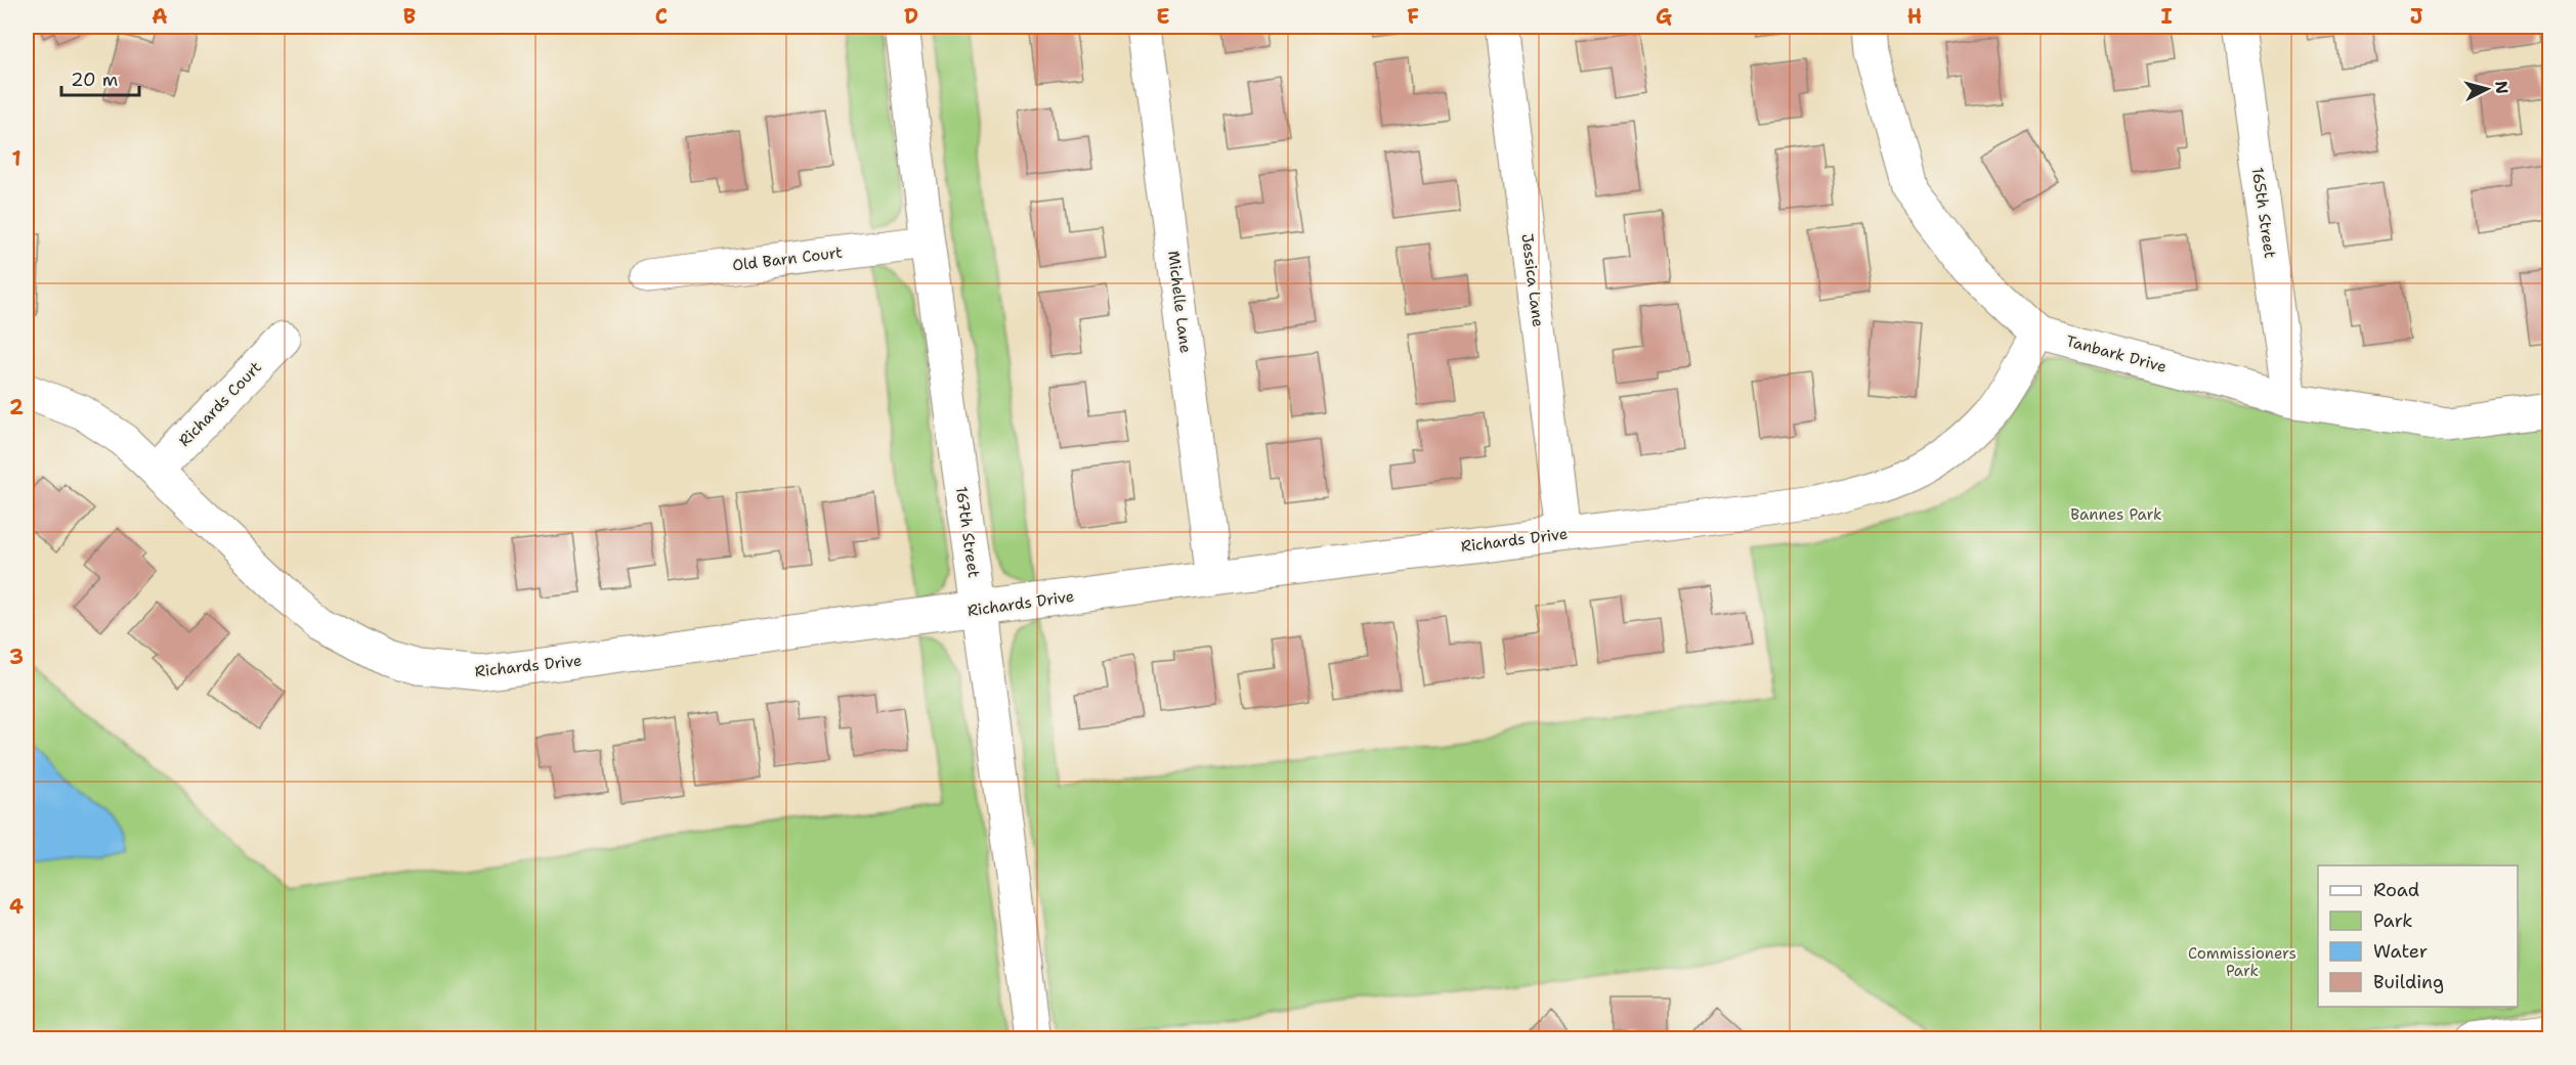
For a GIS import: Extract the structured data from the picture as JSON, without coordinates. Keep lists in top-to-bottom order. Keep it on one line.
{"streets":{"street":["165th Street","Old Barn Court","Jessica Lane","Michelle Lane","Tanbark Drive","Richards Court","167th Street","Richards Drive"]},"crossings":[["165th Street","Tanbark Drive"],["Old Barn Court","167th Street"],["Jessica Lane","Richards Drive"],["Michelle Lane","Richards Drive"],["Tanbark Drive","Richards Drive"],["Richards Court","Richards Drive"],["167th Street","Richards Drive"]],"parks":["Bannes Park","Commissioners Park"],"legend":["Road","Park","Water","Building"],"scale_bar":"20 m","north":"right","grid":{"columns":["A","B","C","D","E","F","G","H","I","J"],"rows":["1","2","3","4"]}}
